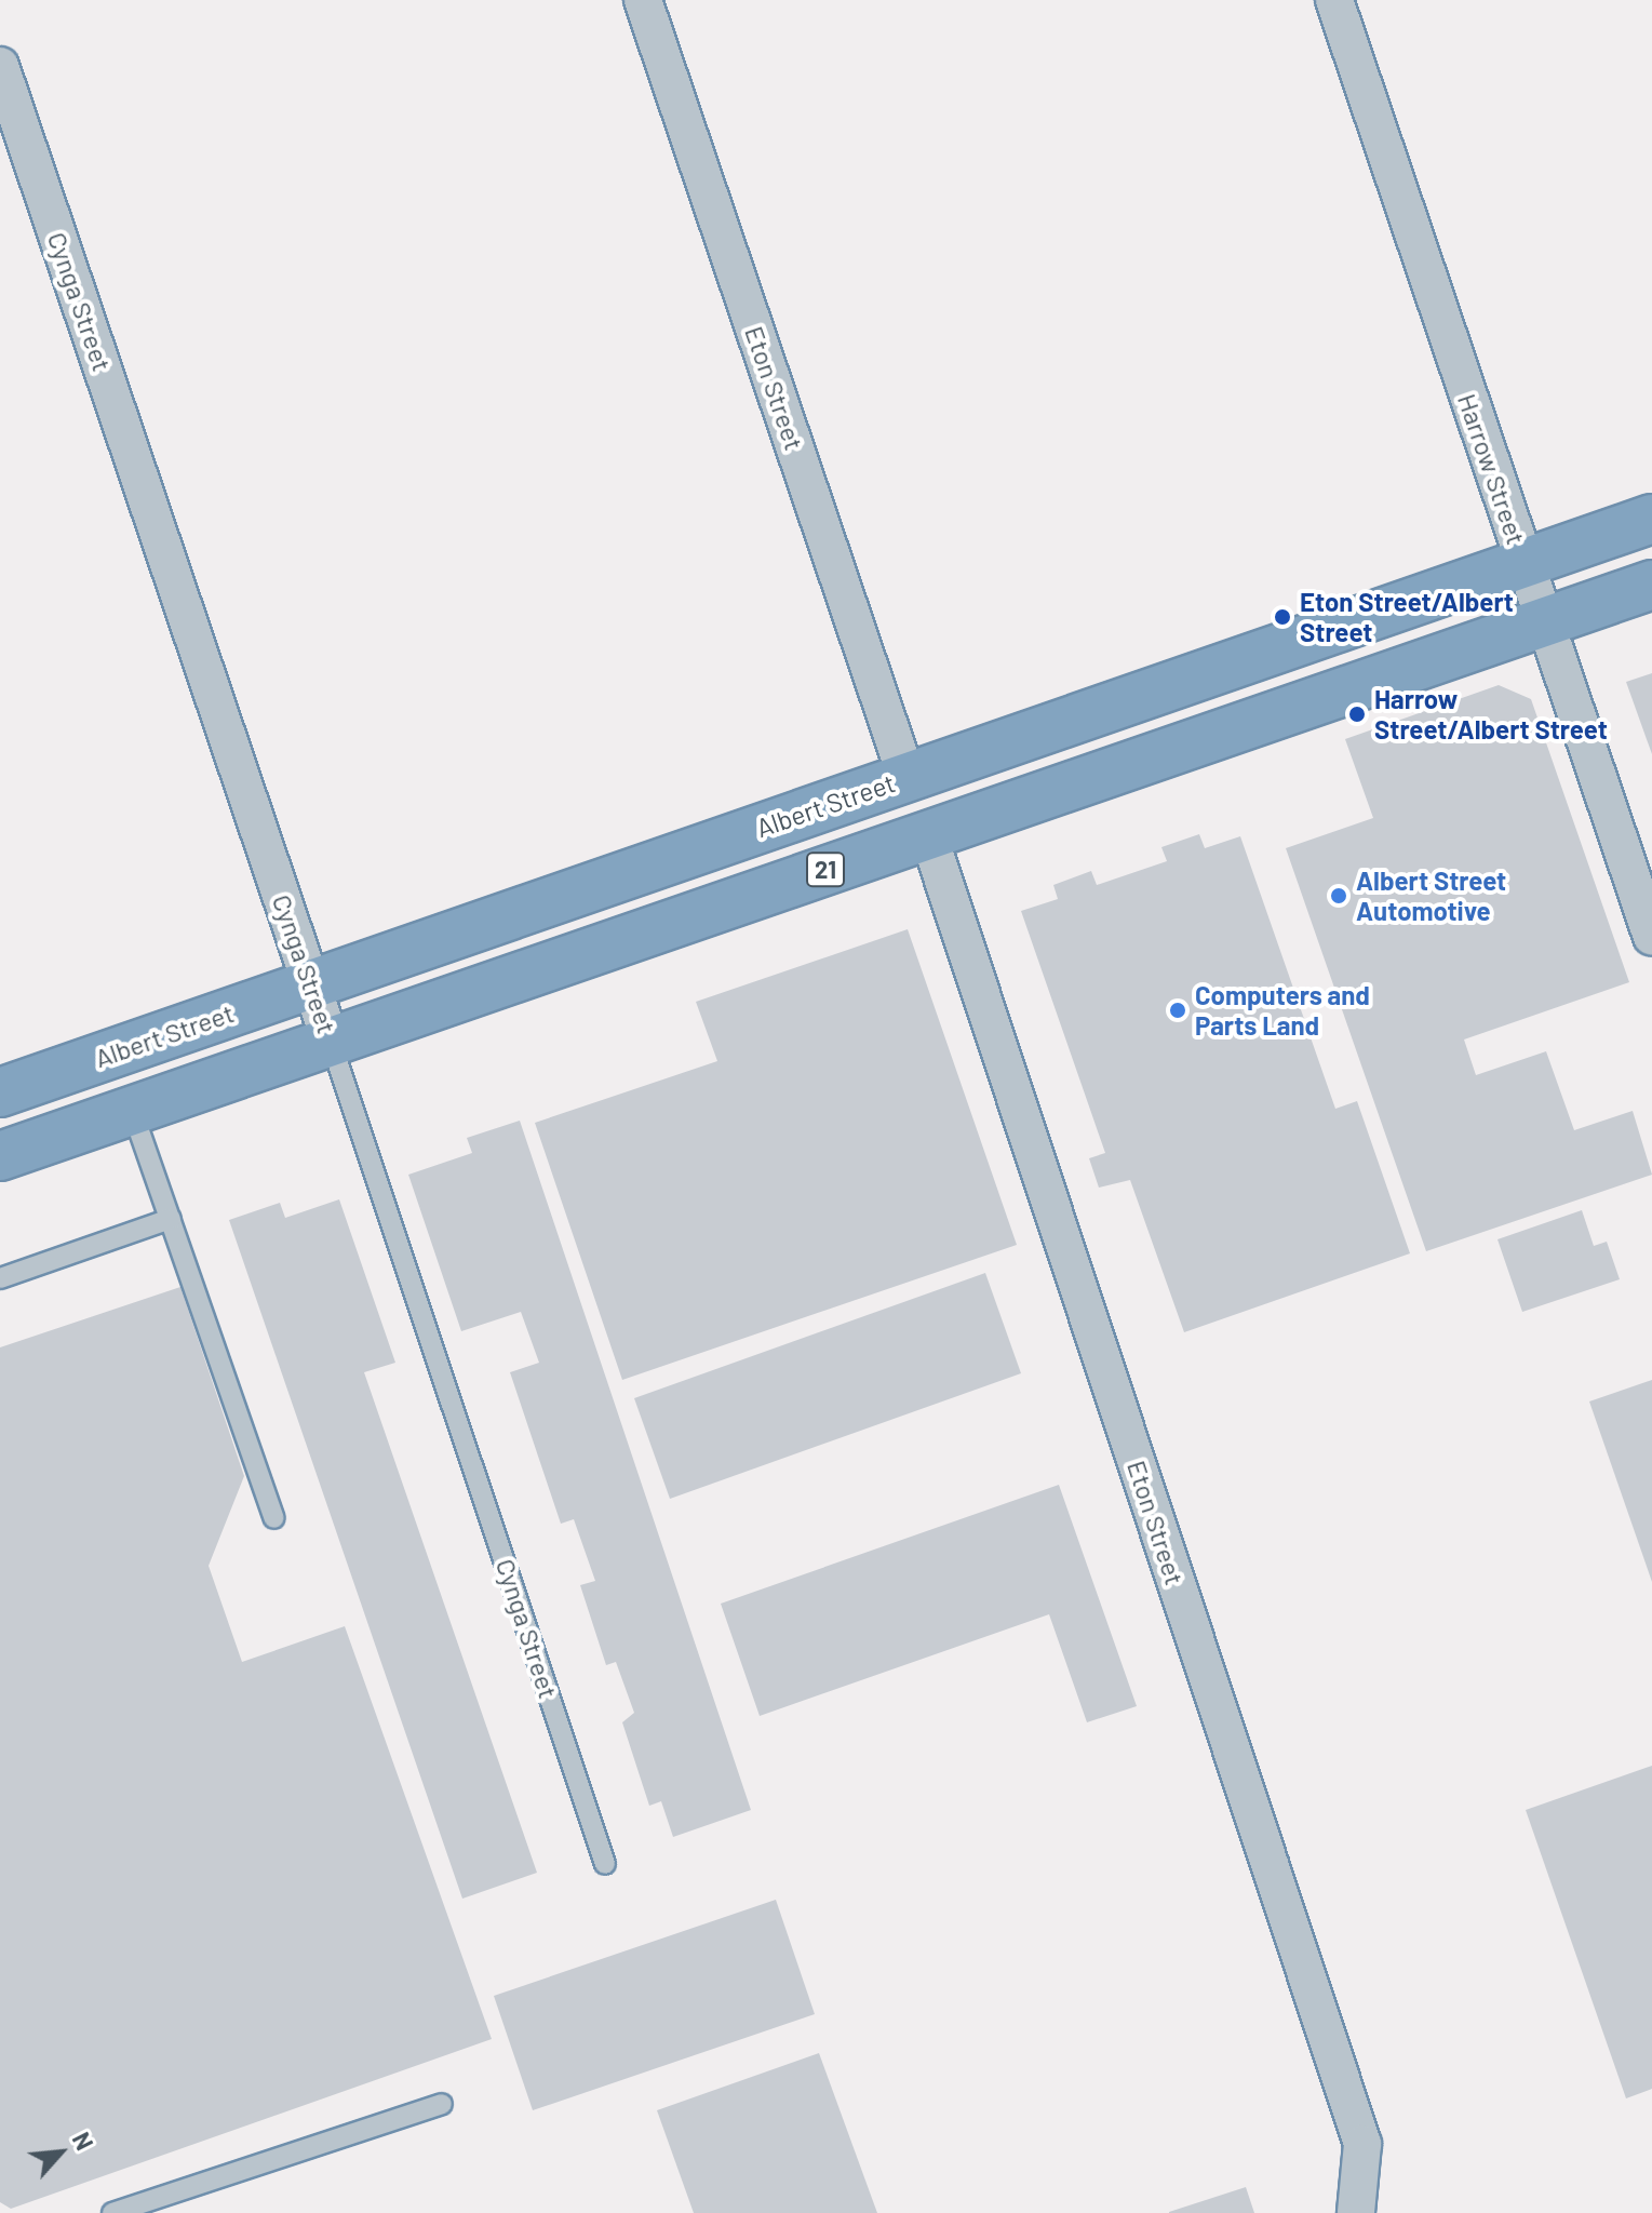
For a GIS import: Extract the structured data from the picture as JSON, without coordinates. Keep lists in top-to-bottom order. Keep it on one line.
{"streets":{"highway":["Albert Street","21"],"street":["Cynga Street","Eton Street","Harrow Street"]},"crossings":[["Cynga Street","Albert Street"],["Cynga Street","21"],["Eton Street","Albert Street"],["Eton Street","21"],["Harrow Street","Albert Street"],["Harrow Street","21"]],"places":["Eton Street/Albert Street","Harrow Street/Albert Street","Albert Street Automotive","Computers and Parts Land"],"north":"top right"}
